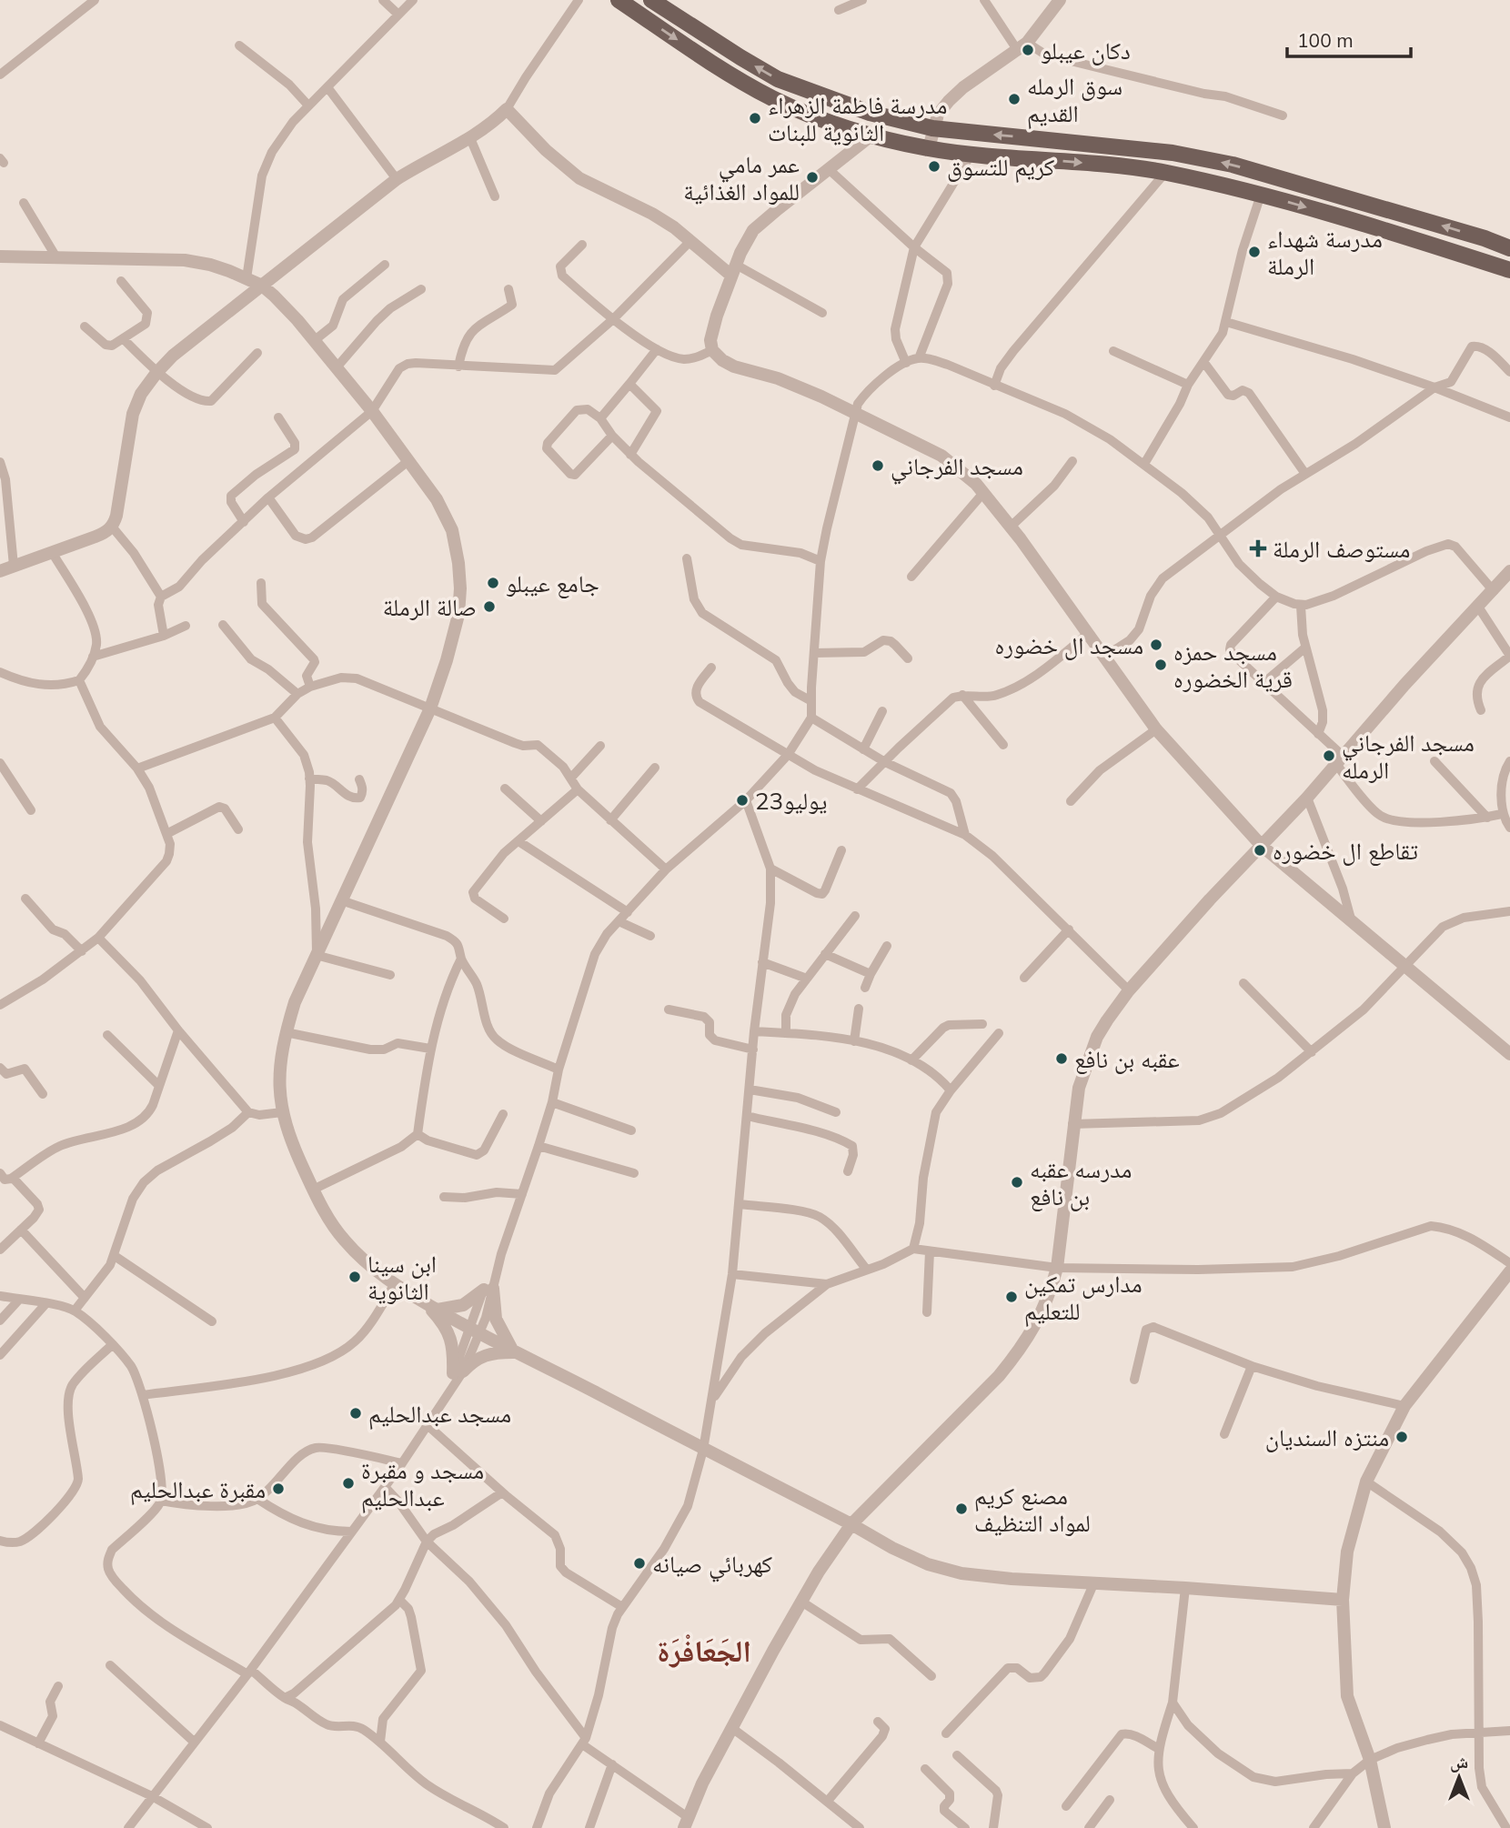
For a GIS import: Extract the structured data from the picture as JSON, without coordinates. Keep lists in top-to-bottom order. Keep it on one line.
{"districts":["الجَعَافْرَة"],"places":{"other":["دكان عيبلو","سوق الرمله القديم","مدرسة فاطمة الزهراء الثانوية للبنات","كريم للتسوق","عمر مامي للمواد الغذائية","مدرسة شهداء الرملة","مسجد الفرجاني","جامع عيبلو","صالة الرملة","مسجد ال خضوره","مسجد حمزه قرية الخضوره","مسجد الفرجاني الرمله","23يوليو","تقاطع ال خضوره","عقبه بن نافع","مدرسه عقبه بن نافع","ابن سينا الثانوية","مدارس تمكين للتعليم","مسجد عبدالحليم","منتزه السنديان","مسجد و مقبرة عبدالحليم","مقبرة عبدالحليم","مصنع كريم لمواد التنظيف","كهربائي صيانه"],"health":["مستوصف الرملة"]},"scale_bar":"100 m","north":"top"}
